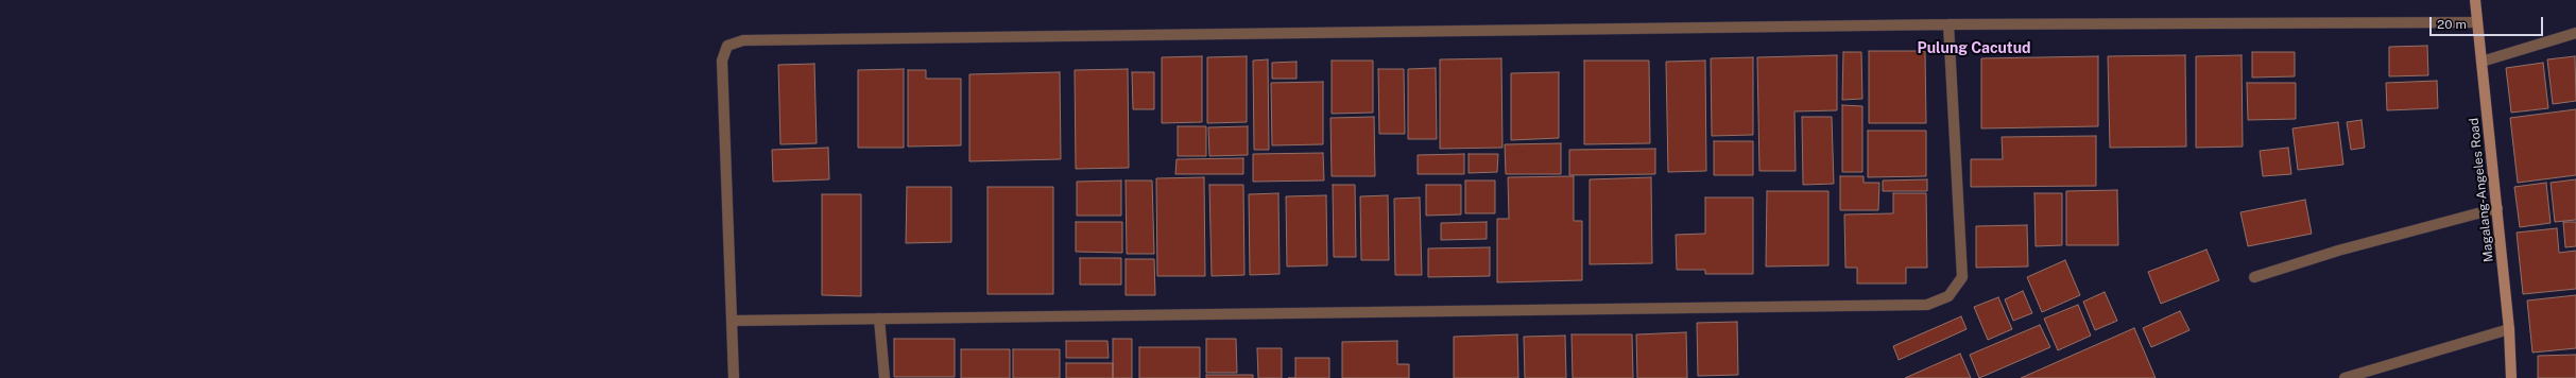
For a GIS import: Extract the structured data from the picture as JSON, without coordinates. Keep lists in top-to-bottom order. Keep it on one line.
{"streets":{"main road":["Magalang-Angeles Road"]},"districts":["Pulung Cacutud"],"scale_bar":"20 m"}
